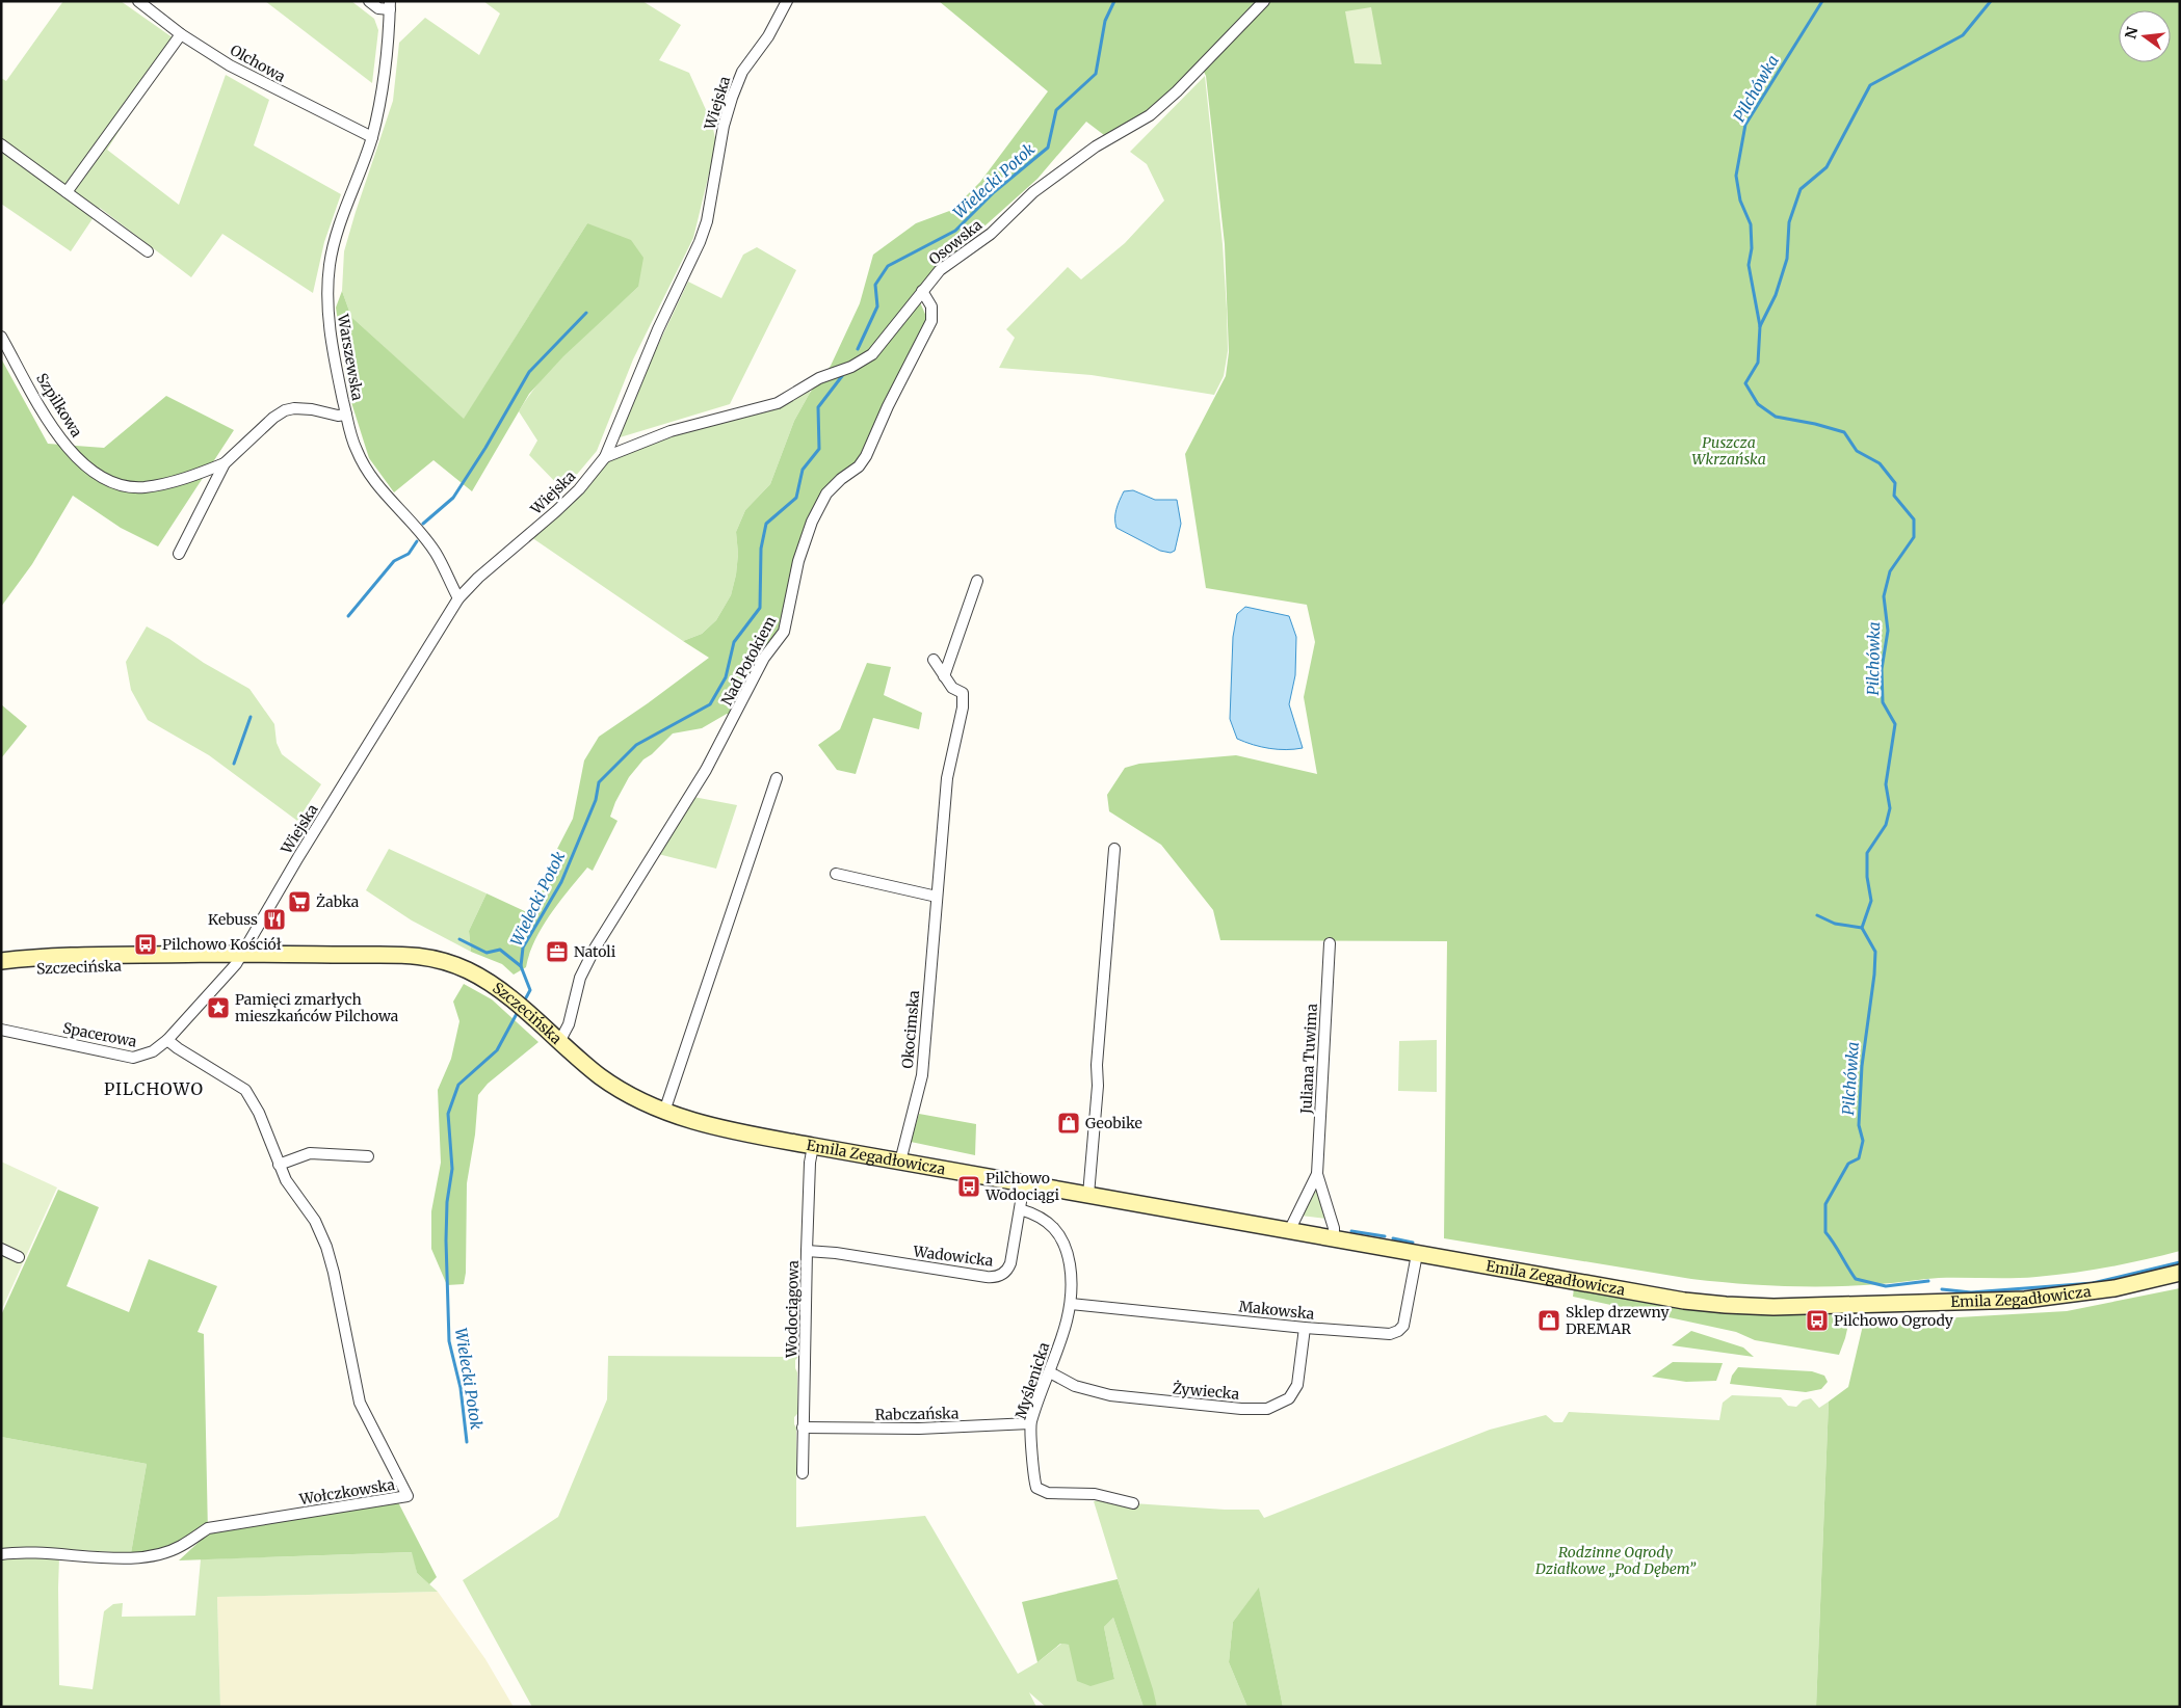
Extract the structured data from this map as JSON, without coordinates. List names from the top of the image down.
{
  "streets": {
    "main road": ["Szczecińska", "Emila Zegadłowicza"],
    "street": [
      "Olchowa",
      "Wiejska",
      "Osowska",
      "Warszewska",
      "Szpilkowa",
      "Nad Potokiem",
      "Okocimska",
      "Spacerowa",
      "Juliana Tuwima",
      "Wadowicka",
      "Wodociągowa",
      "Makowska",
      "Myślenicka",
      "Żywiecka",
      "Rabczańska",
      "Wołczkowska"
    ]
  },
  "crossings": [
    ["Olchowa", "Warszewska"],
    ["Wiejska", "Osowska"],
    ["Wiejska", "Warszewska"],
    ["Wiejska", "Szczecińska"],
    ["Wiejska", "Spacerowa"],
    ["Osowska", "Nad Potokiem"],
    ["Warszewska", "Szpilkowa"],
    ["Nad Potokiem", "Szczecińska"],
    ["Szczecińska", "Spacerowa"],
    ["Szczecińska", "Emila Zegadłowicza"],
    ["Okocimska", "Emila Zegadłowicza"],
    ["Spacerowa", "Wołczkowska"],
    ["Juliana Tuwima", "Emila Zegadłowicza"],
    ["Emila Zegadłowicza", "Wadowicka"],
    ["Emila Zegadłowicza", "Wodociągowa"],
    ["Emila Zegadłowicza", "Makowska"],
    ["Wadowicka", "Wodociągowa"],
    ["Wadowicka", "Myślenicka"],
    ["Wodociągowa", "Rabczańska"],
    ["Makowska", "Myślenicka"],
    ["Makowska", "Żywiecka"],
    ["Myślenicka", "Żywiecka"],
    ["Myślenicka", "Rabczańska"]
  ],
  "districts": ["PILCHOWO"],
  "water": ["Pilchówka", "Wielecki Potok"],
  "parks": ["Puszcza Wkrzańska", "Rodzinne Ogrody Działkowe „Pod Dębem”"],
  "places": {
    "supermarket": ["Żabka"],
    "restaurant": ["Kebuss"],
    "bus stop": ["Pilchowo Kościół", "Pilchowo Wodociągi", "Pilchowo Ogrody"],
    "office": ["Natoli"],
    "place": ["Pamięci zmarłych mieszkańców Pilchowa"],
    "shop": ["Geobike", "Sklep drzewny DREMAR"]
  },
  "north": "left"
}
